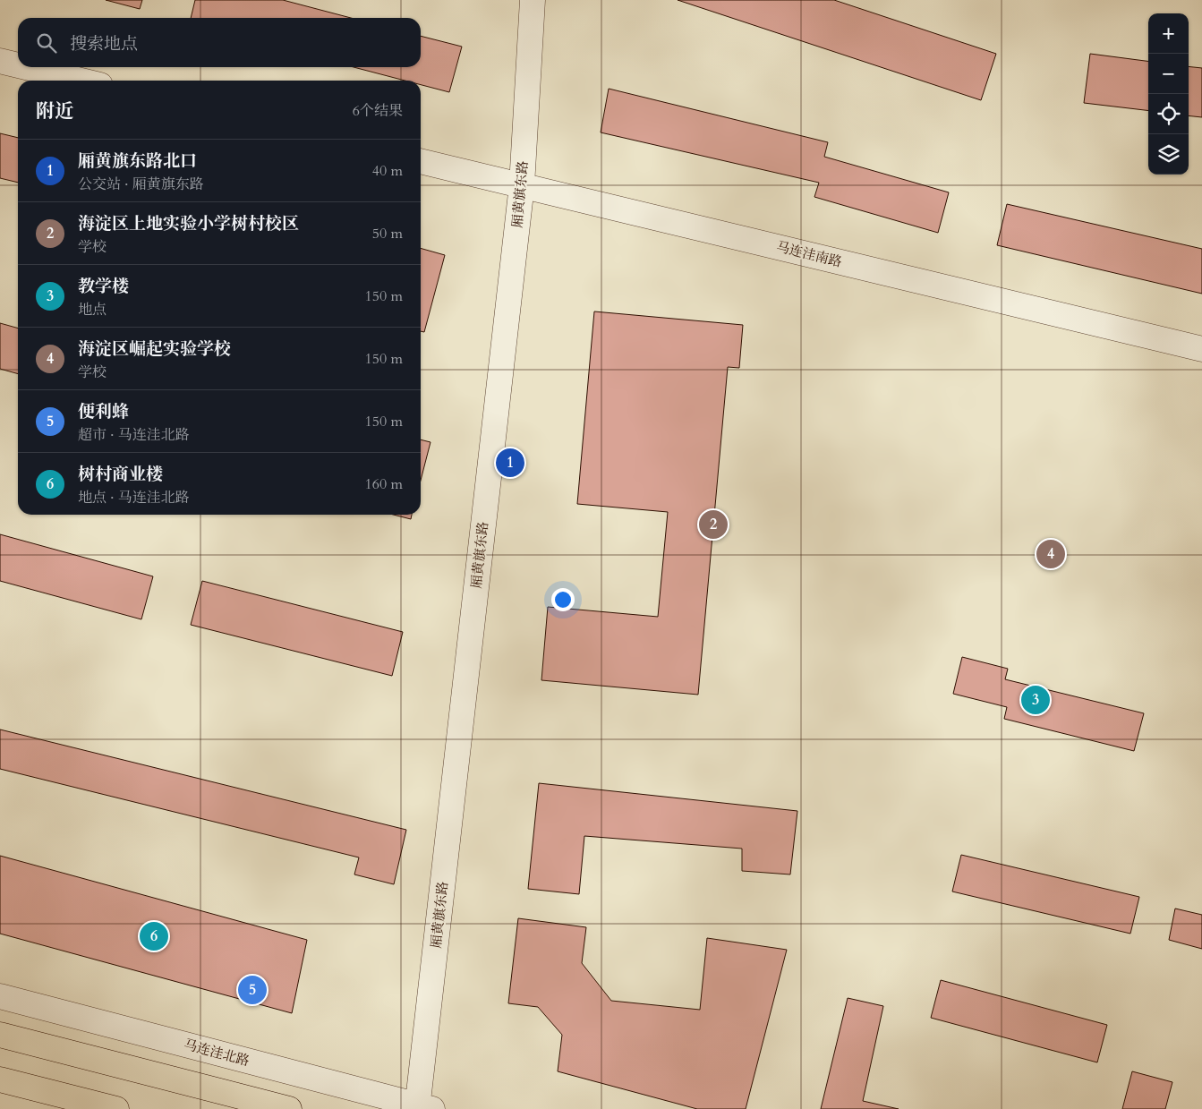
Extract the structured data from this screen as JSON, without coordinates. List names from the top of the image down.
{
  "streets": {
    "street": ["厢黄旗东路", "马连洼南路", "马连洼北路"]
  },
  "crossings": [
    ["厢黄旗东路", "马连洼南路"],
    ["厢黄旗东路", "马连洼北路"]
  ],
  "page": {
    "map_buttons": ["+", "−"],
    "search": "搜索地点",
    "heading": ["附近", "6个结果"],
    "list": [
      {
        "mark": "1",
        "name": "厢黄旗东路北口",
        "note": "公交站 · 厢黄旗东路",
        "value": "40 m"
      },
      {
        "mark": "2",
        "name": "海淀区上地实验小学树村校区",
        "note": "学校",
        "value": "50 m"
      },
      {
        "mark": "3",
        "name": "教学楼",
        "note": "地点",
        "value": "150 m"
      },
      {
        "mark": "4",
        "name": "海淀区崛起实验学校",
        "note": "学校",
        "value": "150 m"
      },
      {
        "mark": "5",
        "name": "便利蜂",
        "note": "超市 · 马连洼北路",
        "value": "150 m"
      },
      {
        "mark": "6",
        "name": "树村商业楼",
        "note": "地点 · 马连洼北路",
        "value": "160 m"
      }
    ],
    "pins": [
      "1",
      "2",
      "4",
      "3",
      "6",
      "5"
    ]
  }
}
